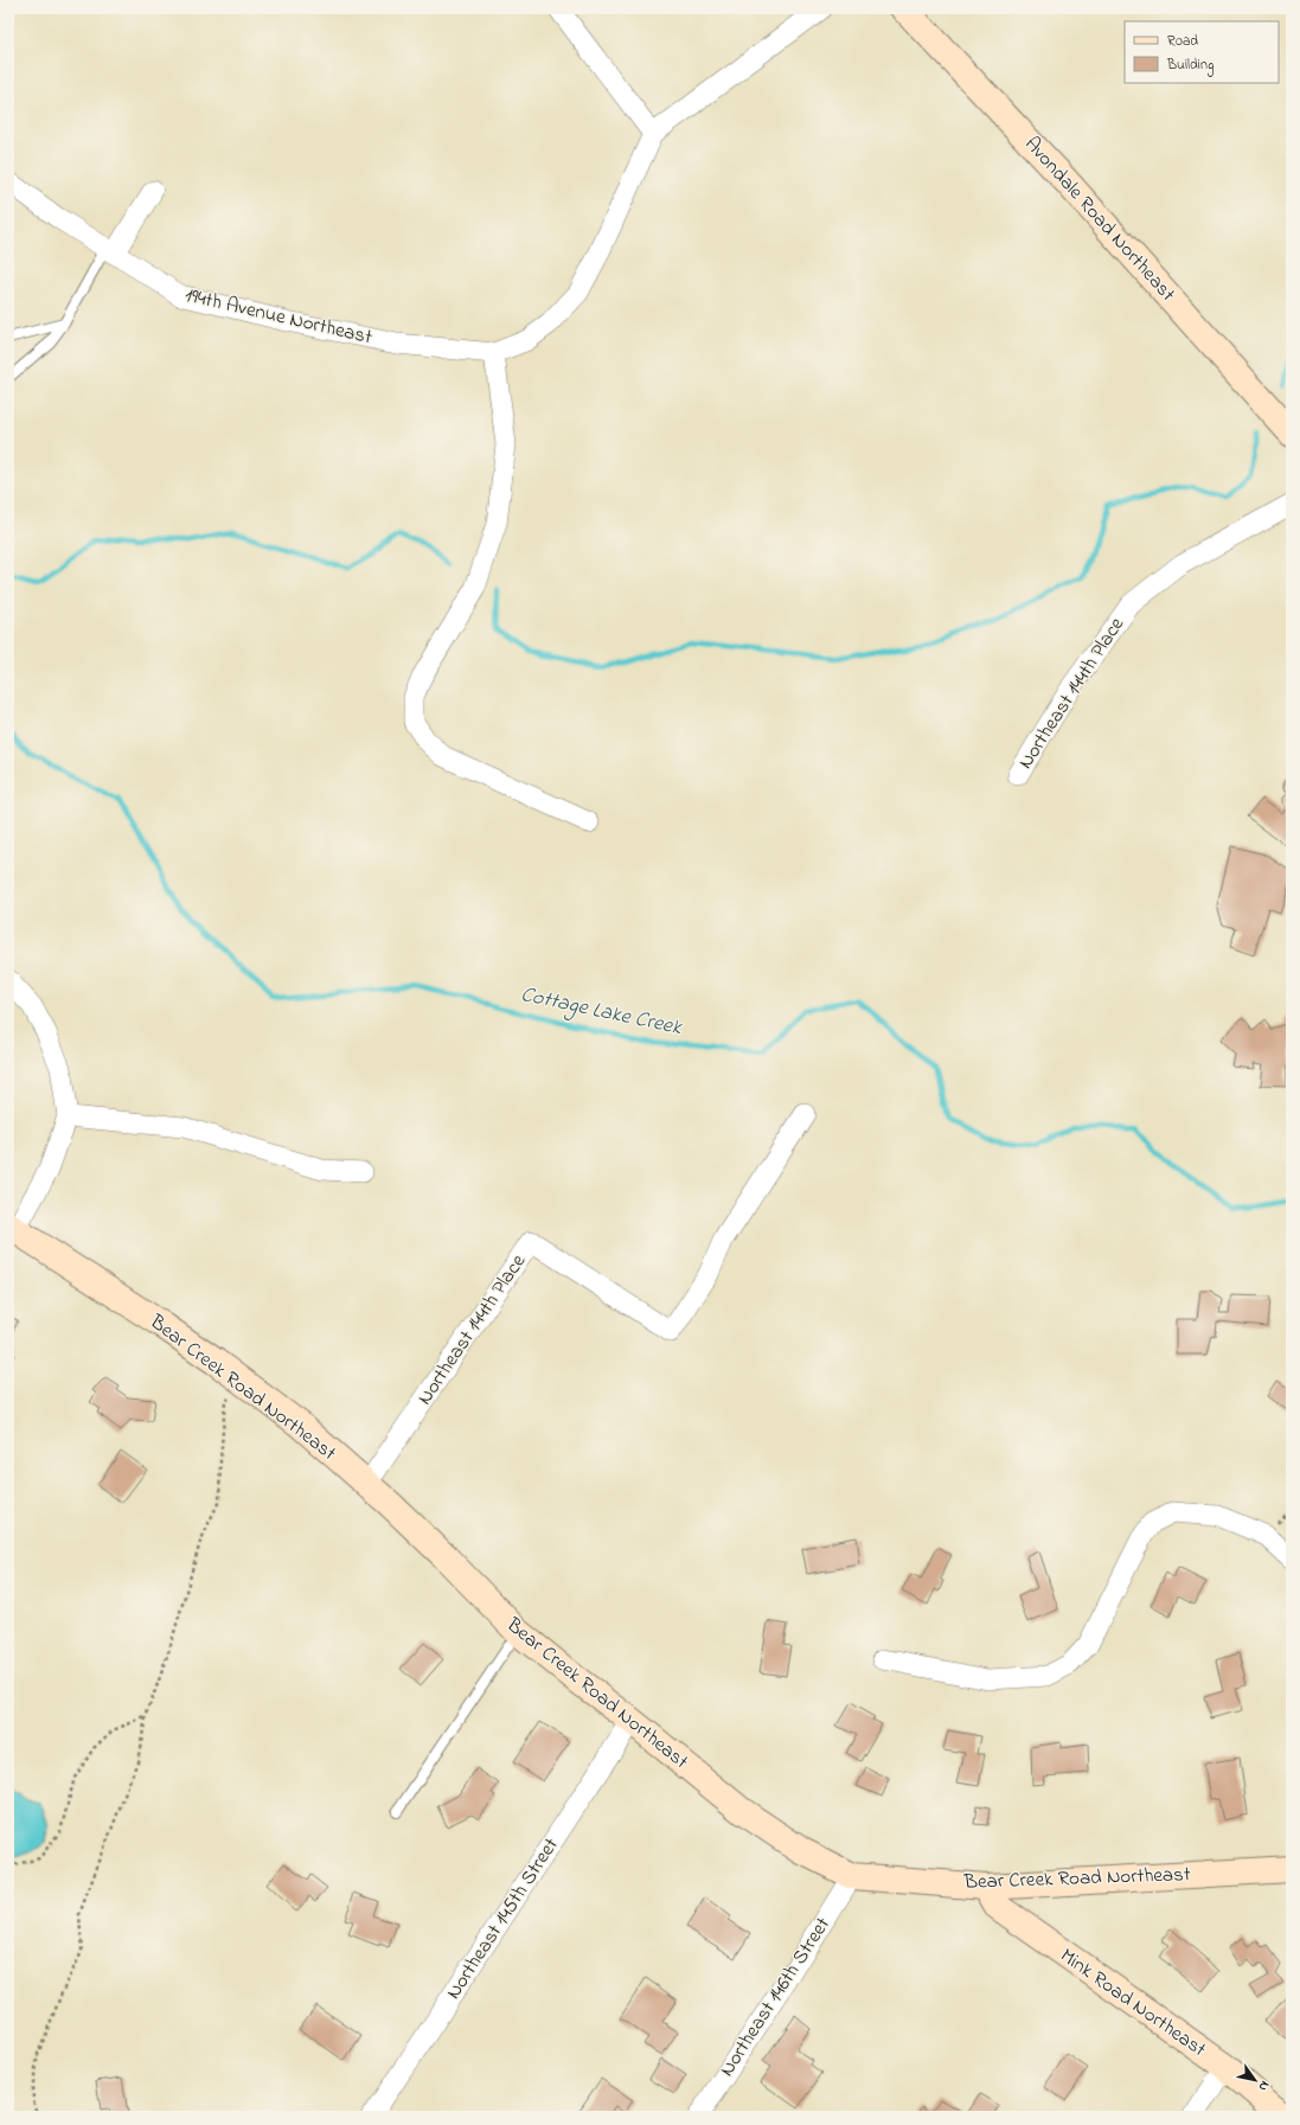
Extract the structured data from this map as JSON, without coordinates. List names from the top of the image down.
{
  "streets": {
    "street": [
      "Avondale Road Northeast",
      "194th Avenue Northeast",
      "Northeast 144th Place",
      "Bear Creek Road Northeast",
      "Northeast 145th Street",
      "Northeast 146th Street",
      "Mink Road Northeast"
    ]
  },
  "crossings": [
    ["Northeast 144th Place", "Bear Creek Road Northeast"],
    ["Bear Creek Road Northeast", "Northeast 145th Street"],
    ["Bear Creek Road Northeast", "Northeast 146th Street"],
    ["Bear Creek Road Northeast", "Mink Road Northeast"]
  ],
  "water": ["Cottage Lake Creek"],
  "legend": ["Road", "Building"],
  "north": "bottom right"
}
